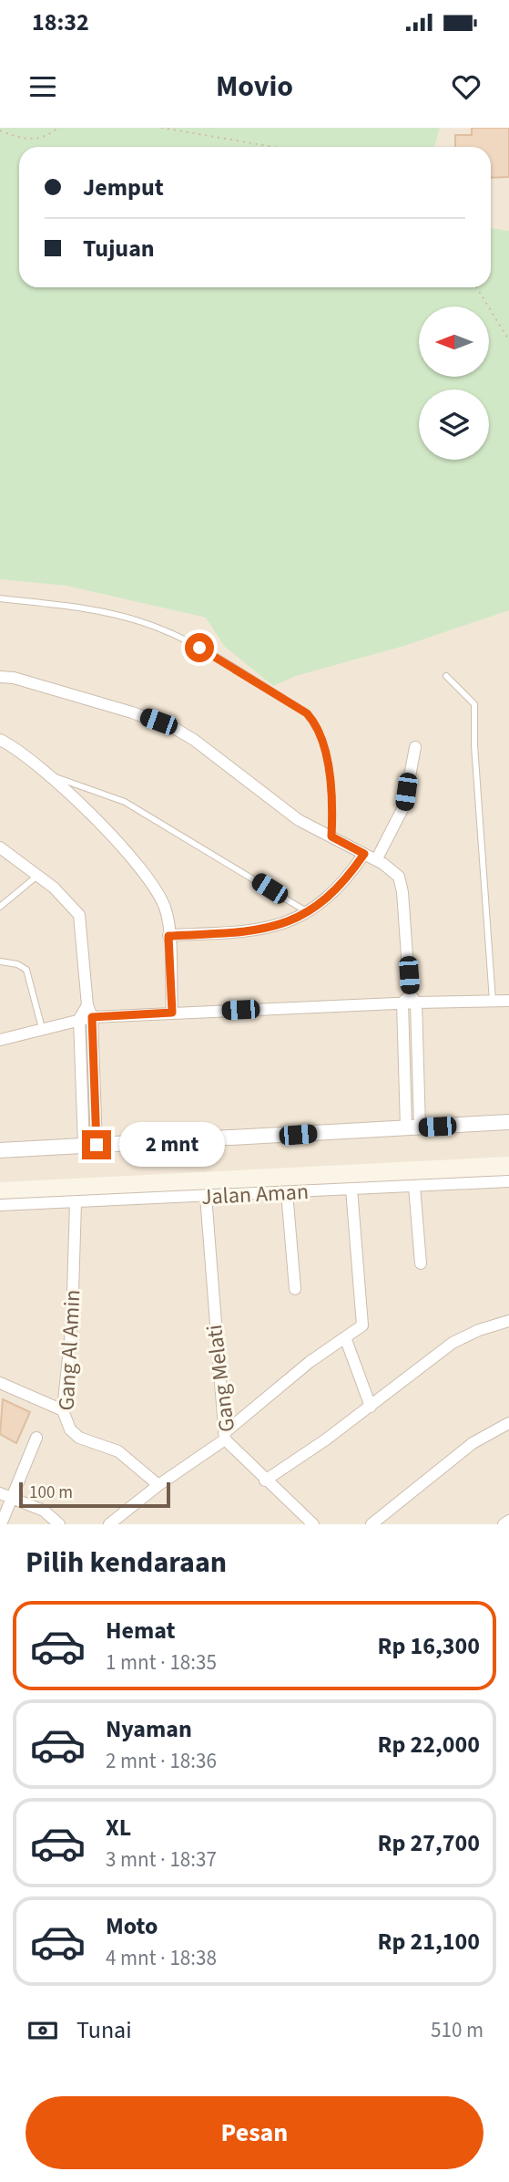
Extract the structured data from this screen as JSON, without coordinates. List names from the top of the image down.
{
  "streets": {
    "street": ["Jalan Aman", "Gang Al Amin", "Gang Melati"]
  },
  "crossings": [
    ["Jalan Aman", "Gang Al Amin"],
    ["Jalan Aman", "Gang Melati"]
  ],
  "scale_bar": "100 m",
  "north": "left",
  "page": {
    "status": "18:32",
    "header": "Movio",
    "banner": ["Jemput", "Tujuan"],
    "bubble": "2 mnt",
    "scale": "100 m",
    "heading": "Pilih kendaraan",
    "list": [
      {
        "name": "Hemat",
        "note": "1 mnt · 18:35",
        "value": "Rp 16,300"
      },
      {
        "name": "Nyaman",
        "note": "2 mnt · 18:36",
        "value": "Rp 22,000"
      },
      {
        "name": "XL",
        "note": "3 mnt · 18:37",
        "value": "Rp 27,700"
      },
      {
        "name": "Moto",
        "note": "4 mnt · 18:38",
        "value": "Rp 21,100"
      }
    ],
    "pay": ["Tunai", "510 m"],
    "buttons": "Pesan"
  }
}
